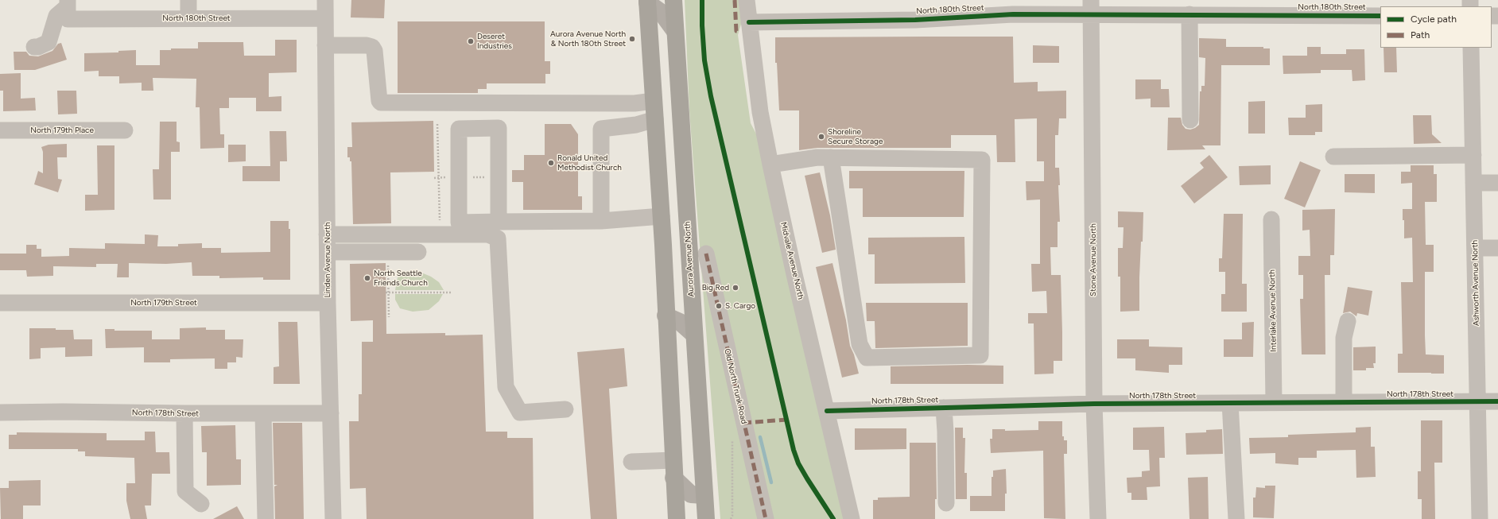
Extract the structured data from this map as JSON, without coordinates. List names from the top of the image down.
{
  "streets": {
    "highway": ["Aurora Avenue North"],
    "street": [
      "North 180th Street",
      "North 179th Place",
      "Linden Avenue North",
      "Stone Avenue North",
      "Midvale Avenue North",
      "Ashworth Avenue North",
      "North 179th Street",
      "Interlake Avenue North",
      "Old North Trunk Road",
      "North 178th Street"
    ]
  },
  "crossings": [
    ["North 180th Street", "Linden Avenue North"],
    ["North 180th Street", "Stone Avenue North"],
    ["North 180th Street", "Midvale Avenue North"],
    ["Linden Avenue North", "North 179th Street"],
    ["Linden Avenue North", "North 178th Street"],
    ["Stone Avenue North", "North 178th Street"],
    ["Midvale Avenue North", "North 178th Street"],
    ["Ashworth Avenue North", "North 178th Street"],
    ["Interlake Avenue North", "North 178th Street"]
  ],
  "places": [
    "Aurora Avenue North & North 180th Street",
    "Deseret Industries",
    "Shoreline Secure Storage",
    "Ronald United Methodist Church",
    "North Seattle Friends Church",
    "Big Red",
    "S. Cargo"
  ],
  "legend": ["Cycle path", "Path"]
}
